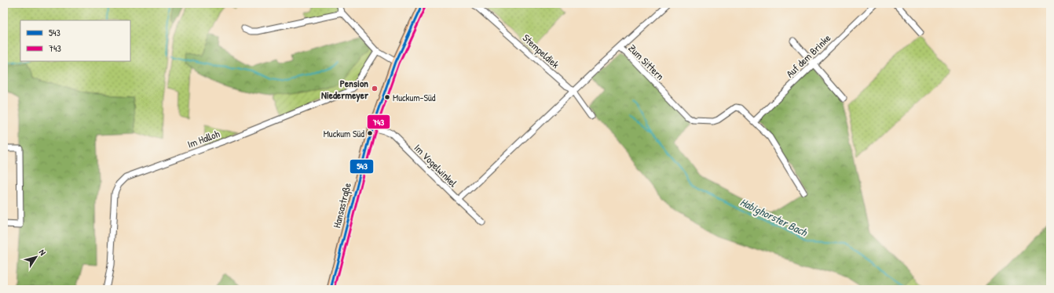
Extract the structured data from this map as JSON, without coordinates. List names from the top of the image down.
{
  "streets": {
    "main road": ["Hansastraße"],
    "street": [
      "Stempeldiek",
      "Auf dem Brinke",
      "Zum Sittern",
      "Im Halloh",
      "Im Vogelwinkel"
    ]
  },
  "crossings": [
    ["Stempeldiek", "Zum Sittern"],
    ["Auf dem Brinke", "Zum Sittern"],
    ["Zum Sittern", "Im Vogelwinkel"],
    ["Im Vogelwinkel", "Hansastraße"]
  ],
  "water": ["Habighorster Bach"],
  "places": ["Pension Niedermeyer", "Muckum-Süd", "Muckum Süd"],
  "lines": ["transit line 543", "transit line 743"],
  "legend": ["543", "743"],
  "north": "top right"
}
